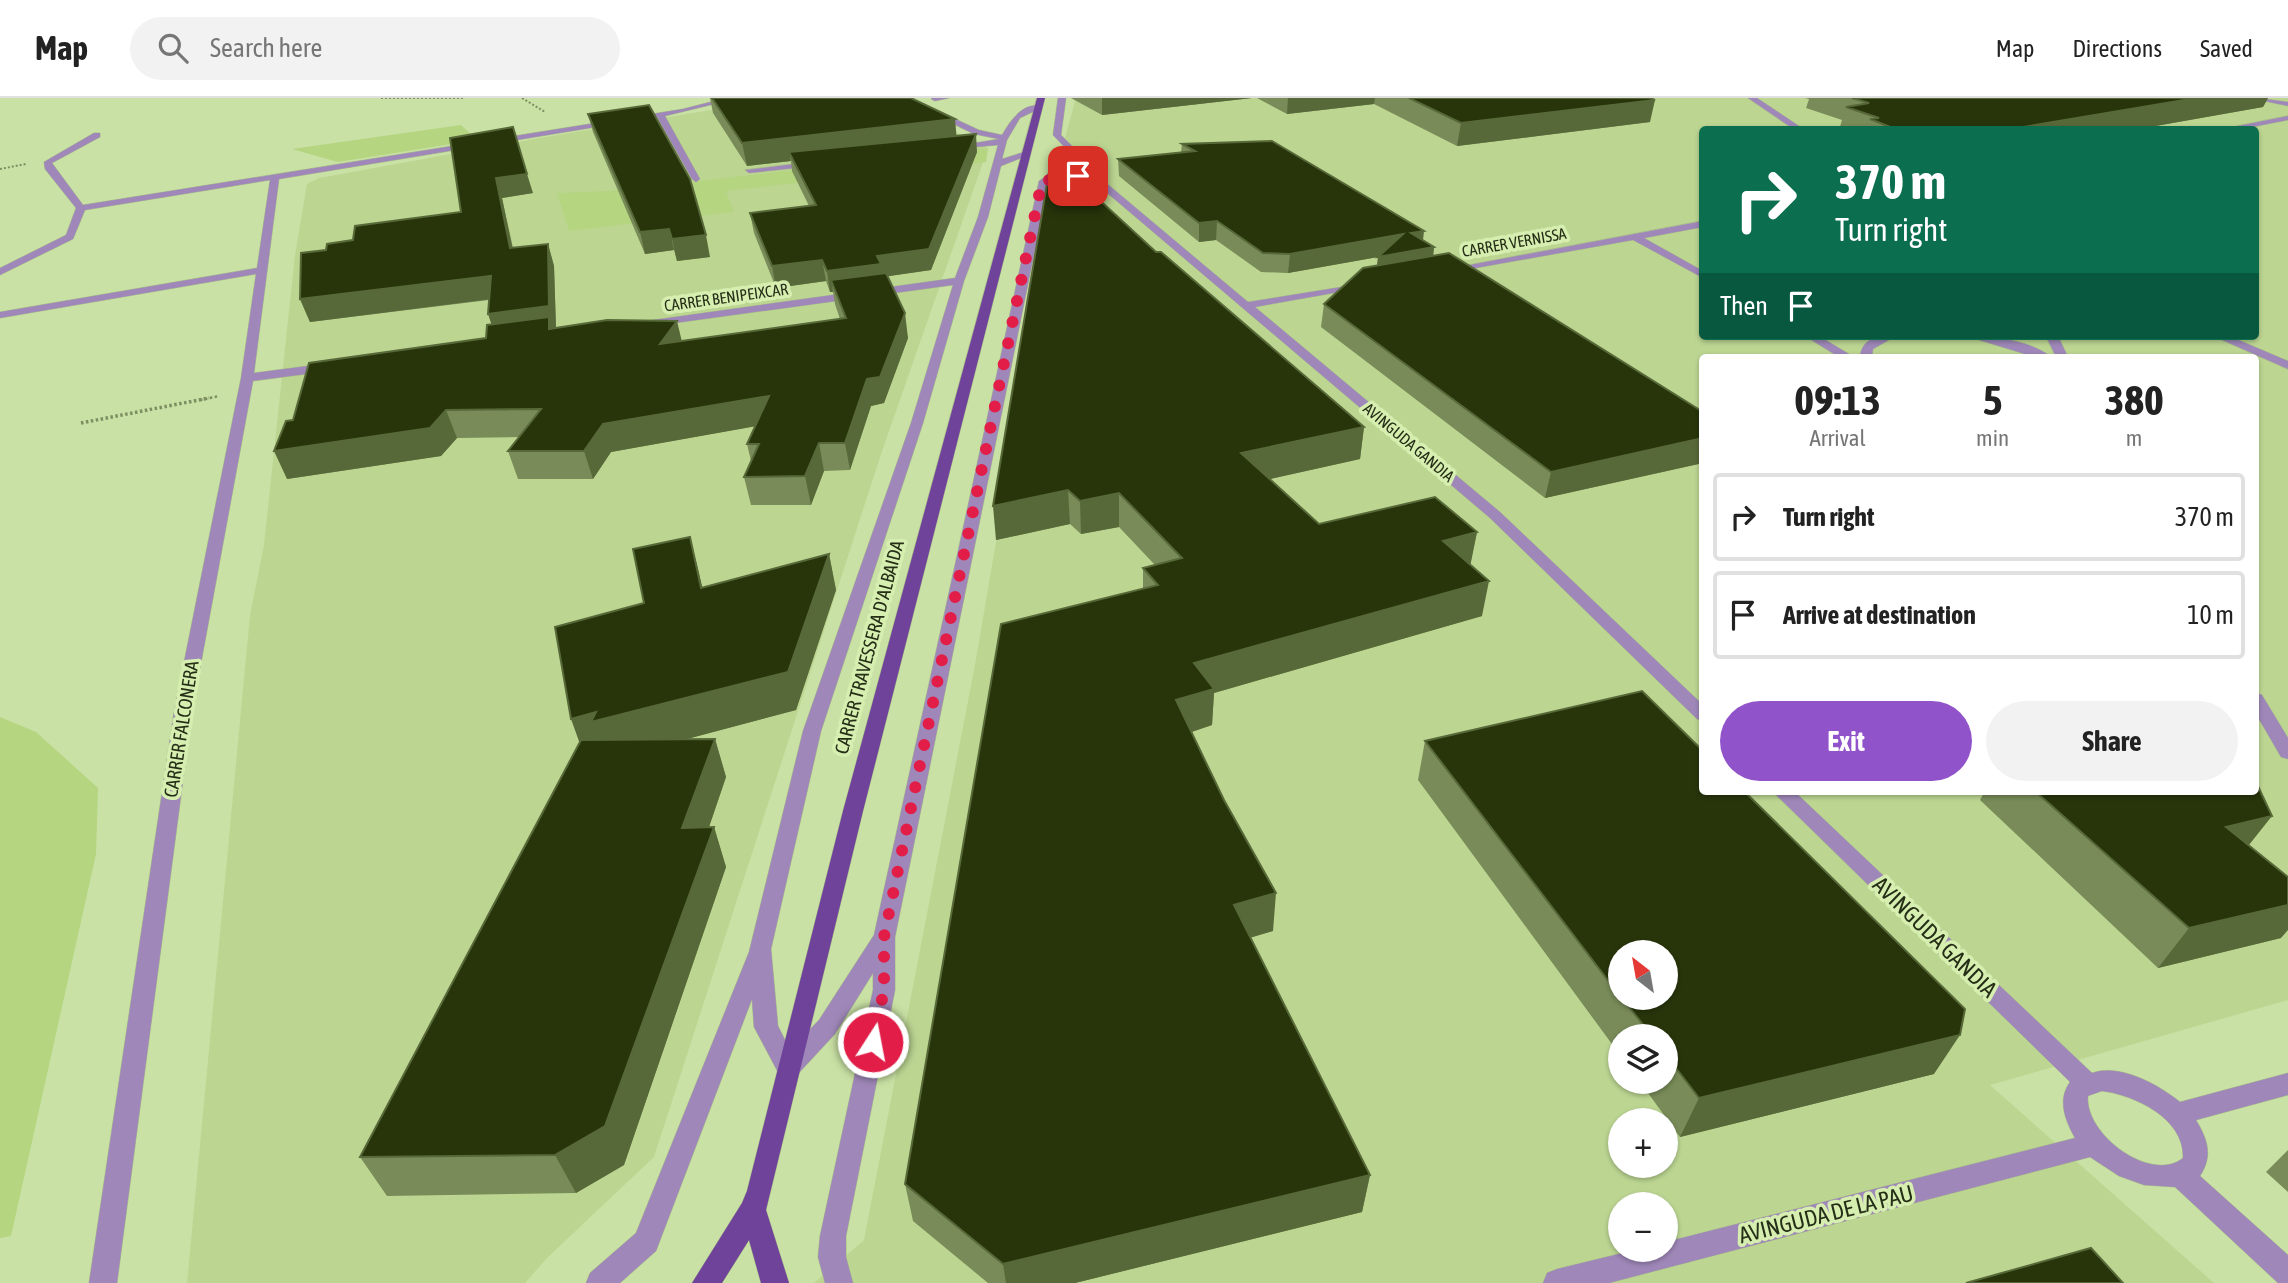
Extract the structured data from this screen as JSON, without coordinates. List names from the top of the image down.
{
  "streets": {
    "main road": ["CARRER TRAVESSERA D'ALBAIDA"],
    "street": [
      "CARRER VERNISSA",
      "CARRER BENIPEIXCAR",
      "AVINGUDA GANDIA",
      "CARRER FALCONERA",
      "AVINGUDA DE LA PAU"
    ]
  },
  "north": "top left",
  "page": {
    "header": "Map",
    "search": "Search here",
    "nav": ["Map", "Directions", "Saved"],
    "turn": ["370 m", "Turn right"],
    "then": "Then",
    "eta": [
      "09:13",
      "Arrival",
      "5",
      "min",
      "380",
      "m"
    ],
    "list": [
      {
        "name": "Turn right",
        "value": "370 m"
      },
      {
        "name": "Arrive at destination",
        "value": "10 m"
      }
    ],
    "buttons": ["Exit", "Share"],
    "map_buttons": ["+", "−"]
  }
}
